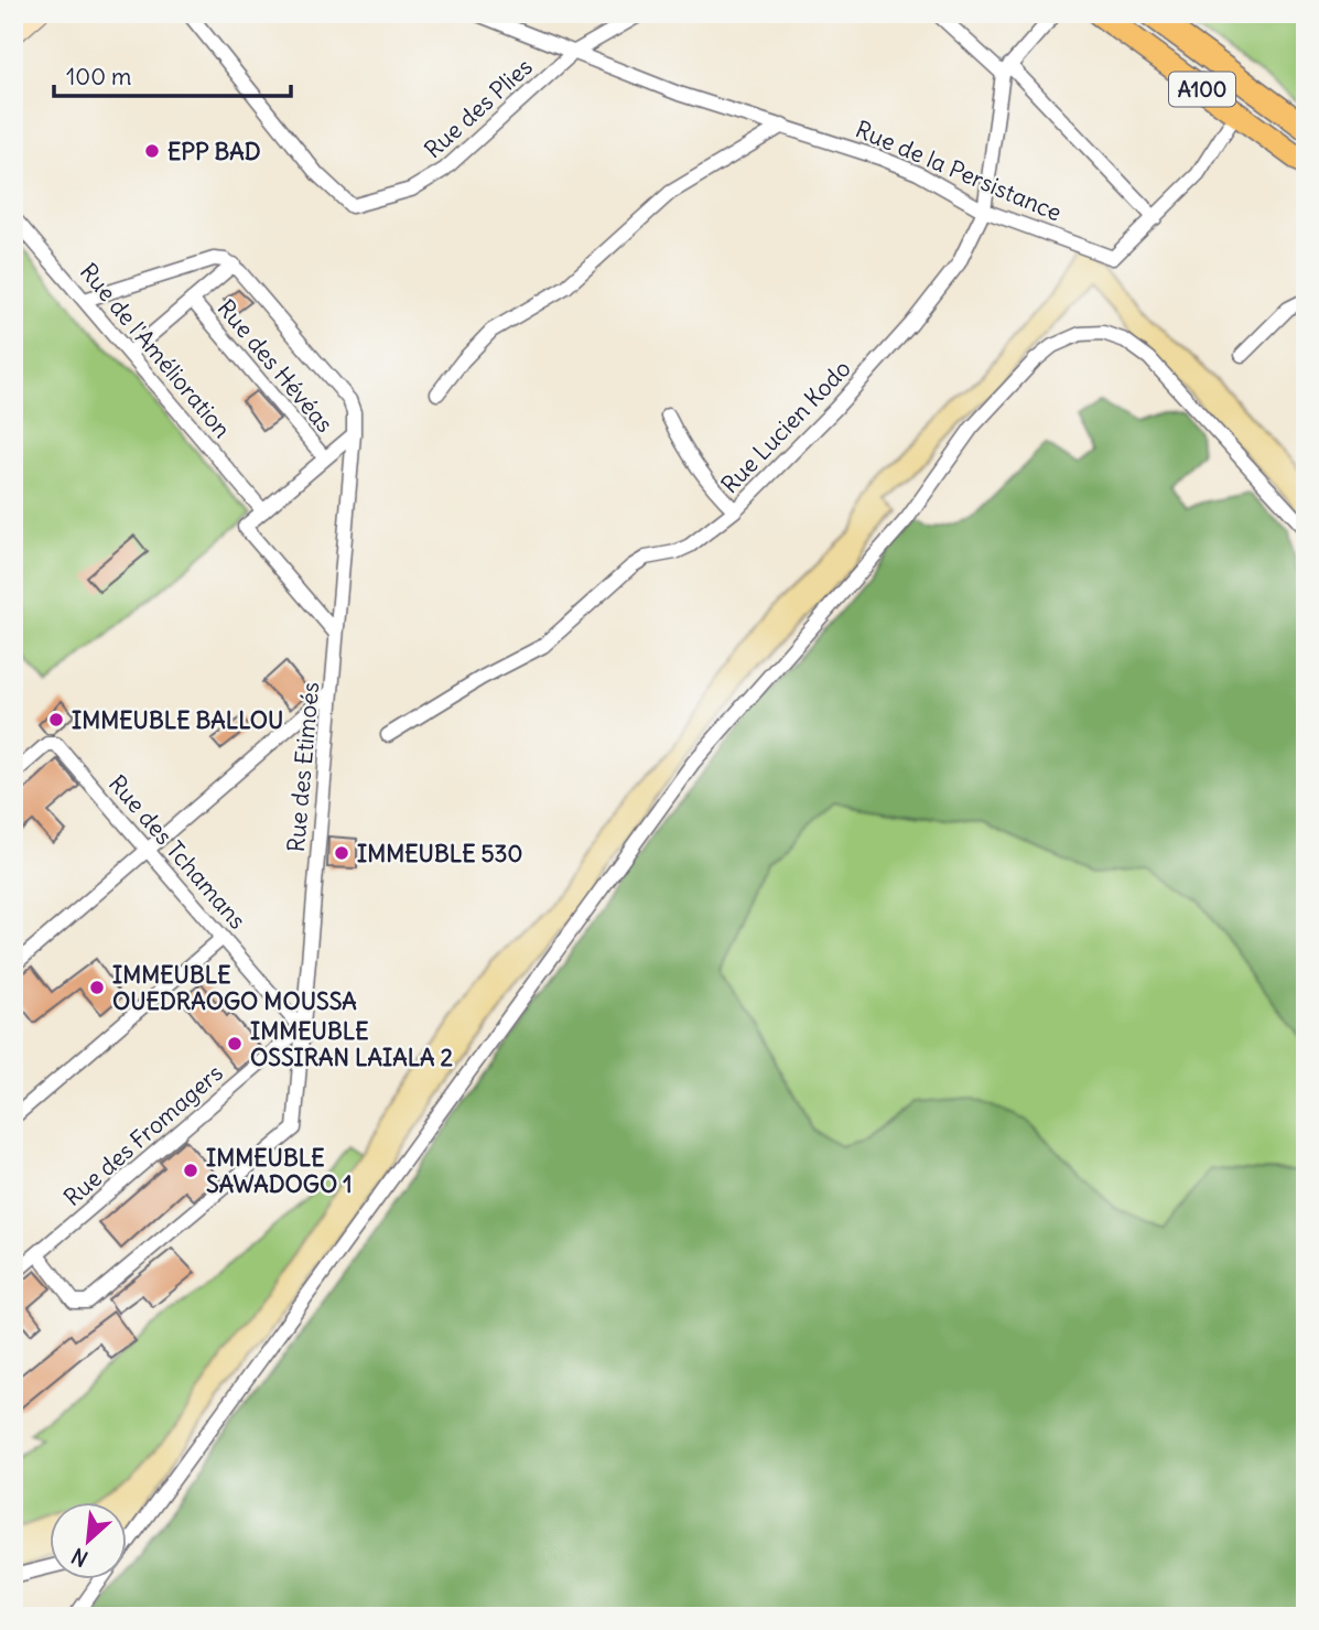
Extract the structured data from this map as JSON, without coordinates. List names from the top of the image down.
{
  "streets": {
    "highway": ["A100"],
    "street": [
      "Rue des Plies",
      "Rue de la Persistance",
      "Rue de l'Amélioration",
      "Rue des Hévéas",
      "Rue Lucien Kodo",
      "Rue des Etimoés",
      "Rue des Tchamans",
      "Rue des Fromagers"
    ]
  },
  "crossings": [
    ["A100", "Rue de la Persistance"],
    ["Rue des Plies", "Rue de la Persistance"],
    ["Rue de la Persistance", "Rue Lucien Kodo"],
    ["Rue des Etimoés", "Rue des Tchamans"],
    ["Rue des Etimoés", "Rue des Fromagers"],
    ["Rue des Tchamans", "Rue des Fromagers"]
  ],
  "places": [
    "EPP BAD",
    "IMMEUBLE BALLOU",
    "IMMEUBLE 530",
    "IMMEUBLE OUEDRAOGO MOUSSA",
    "IMMEUBLE OSSIRAN LAIALA 2",
    "IMMEUBLE SAWADOGO 1"
  ],
  "scale_bar": "100 m",
  "north": "bottom left"
}
